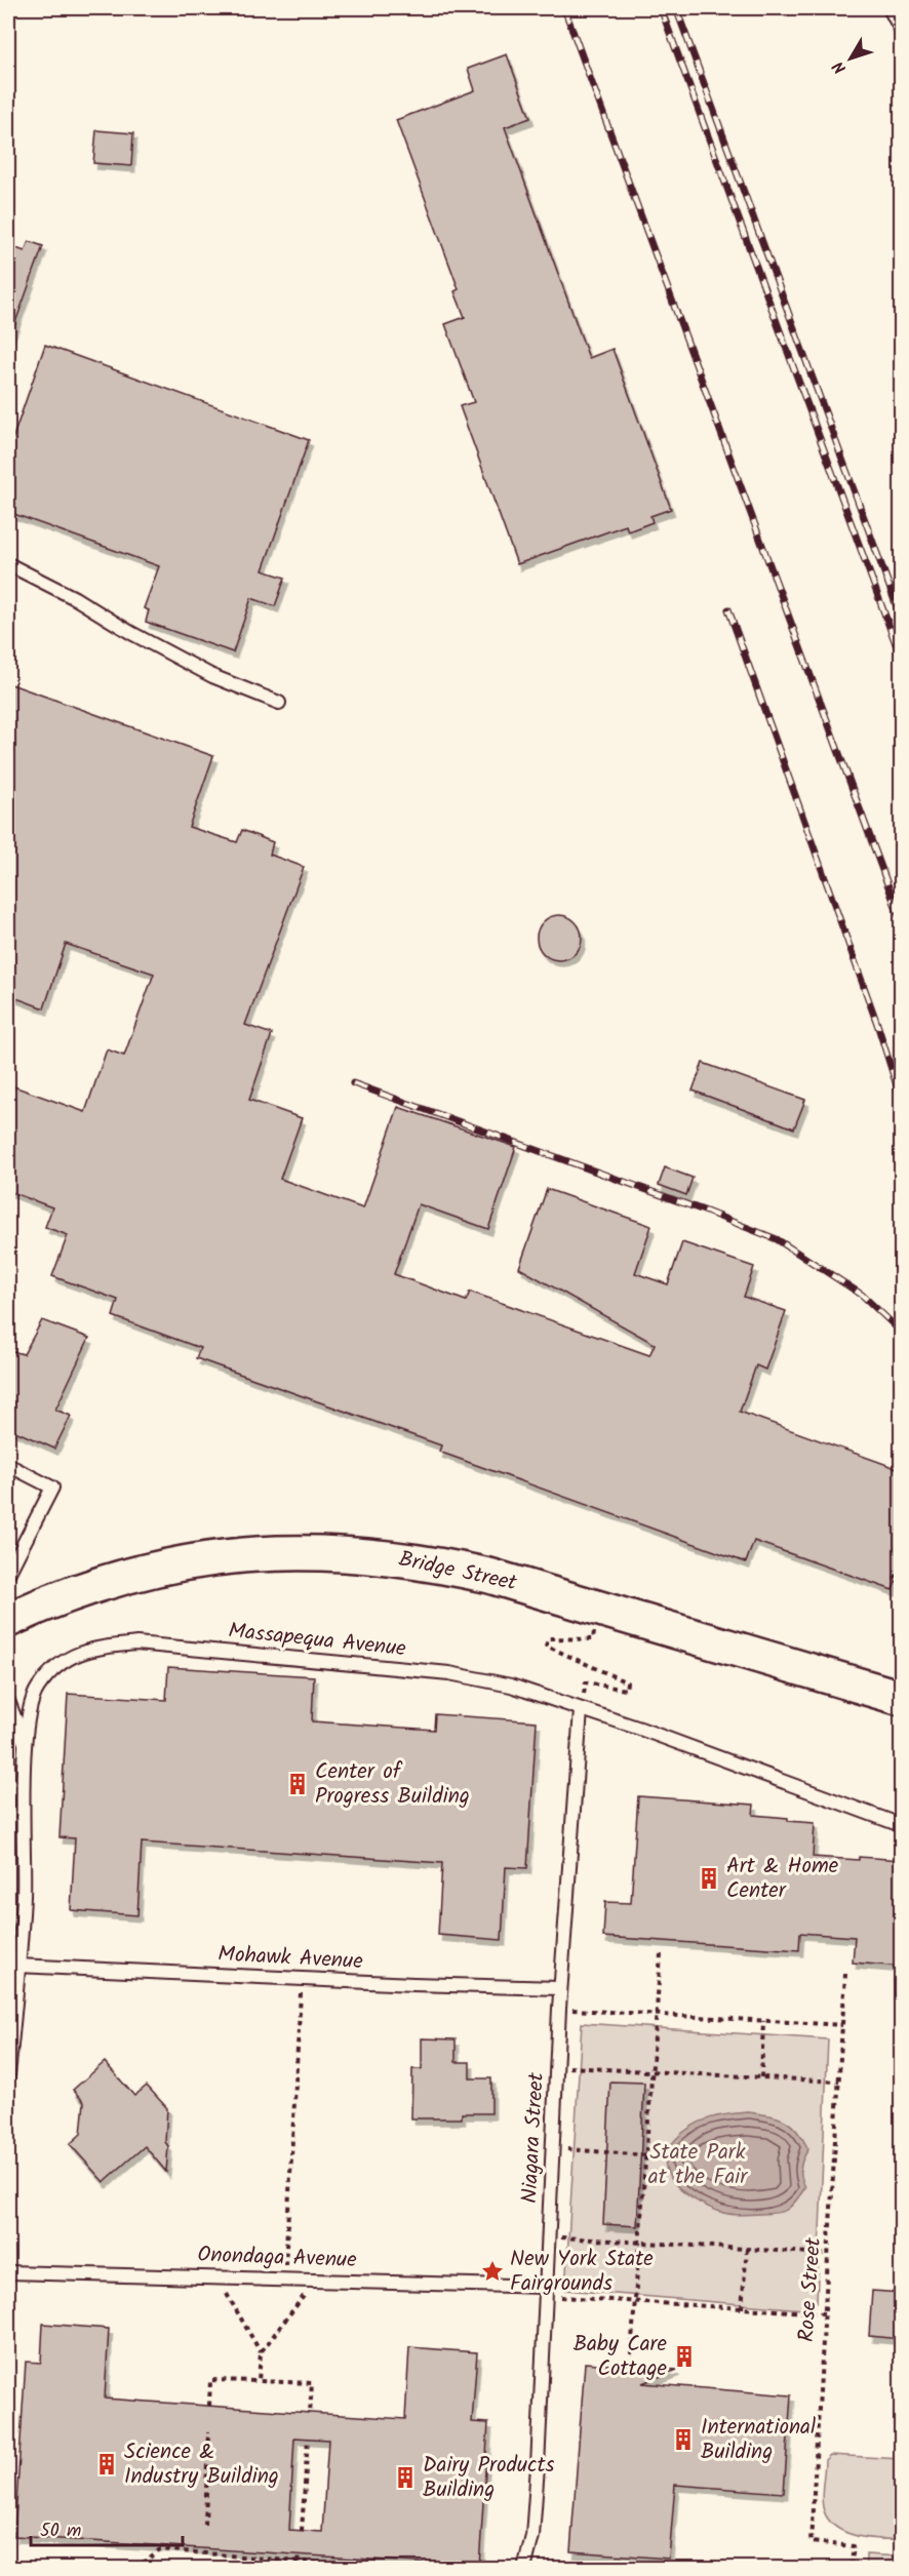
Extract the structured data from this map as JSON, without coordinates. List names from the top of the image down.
{
  "streets": {
    "main road": ["Bridge Street"],
    "lane": [
      "Massapequa Avenue",
      "Mohawk Avenue",
      "Niagara Street",
      "Onondaga Avenue"
    ],
    "path": ["Rose Street"]
  },
  "crossings": [
    ["Massapequa Avenue", "Niagara Street"],
    ["Mohawk Avenue", "Niagara Street"],
    ["Niagara Street", "Onondaga Avenue"]
  ],
  "parks": ["State Park at the Fair"],
  "places": {
    "building": [
      "Center of Progress Building",
      "Art & Home Center",
      "Baby Care Cottage",
      "International Building",
      "Science & Industry Building",
      "Dairy Products Building"
    ],
    "place": ["New York State Fairgrounds"]
  },
  "scale_bar": "50 m",
  "north": "bottom left"
}
